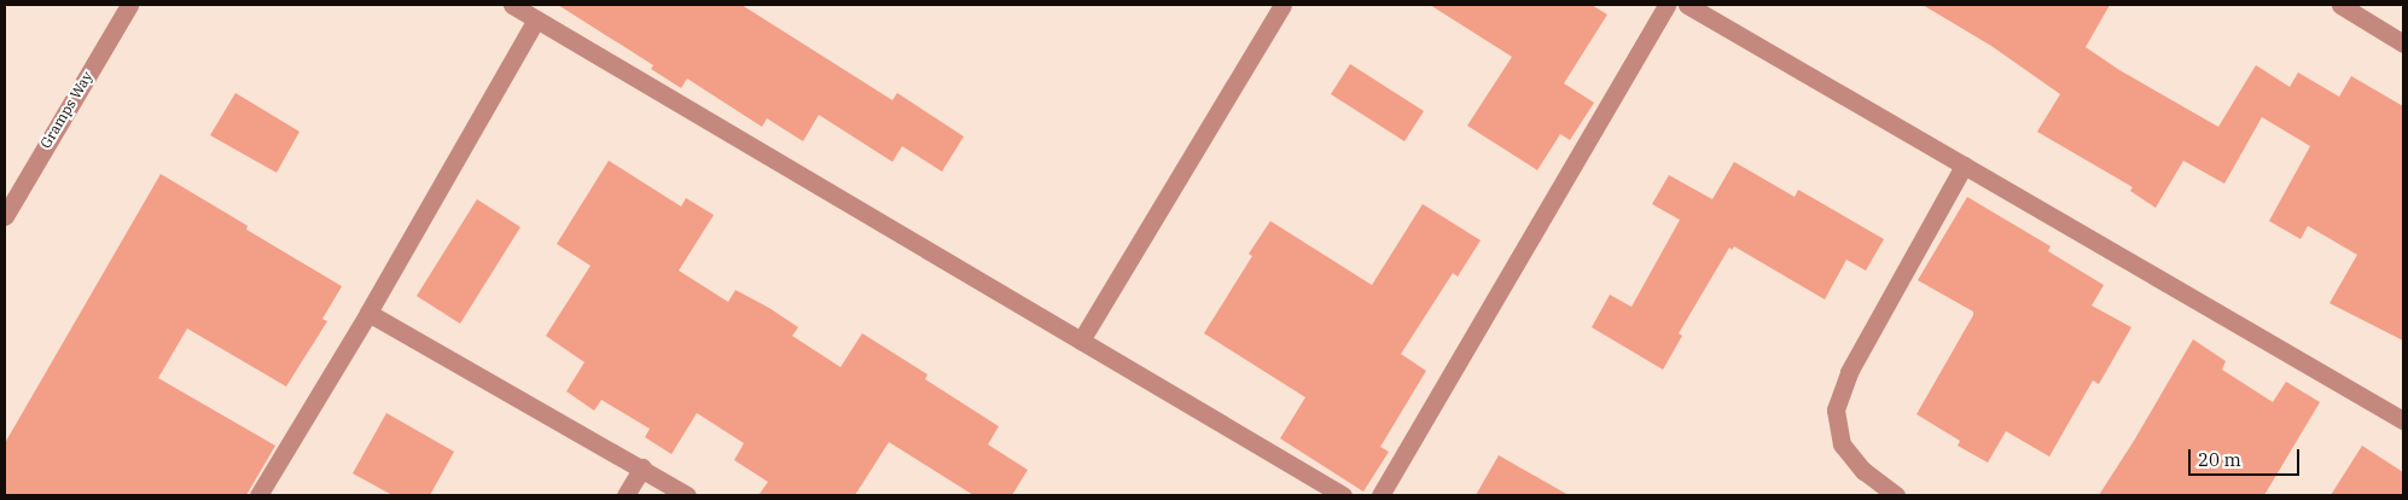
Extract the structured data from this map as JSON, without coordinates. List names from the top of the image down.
{
  "streets": {
    "street": ["Gramps Way"]
  },
  "scale_bar": "20 m"
}
